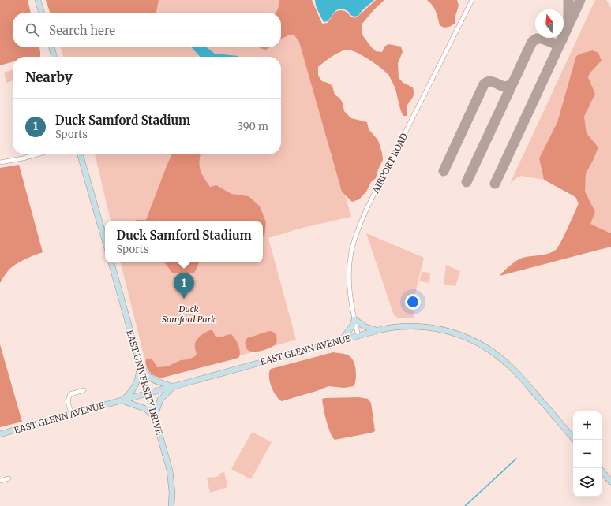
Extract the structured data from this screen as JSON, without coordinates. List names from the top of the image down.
{
  "streets": {
    "main road": ["EAST GLENN AVENUE", "EAST UNIVERSITY DRIVE"],
    "street": ["AIRPORT ROAD"]
  },
  "crossings": [
    ["AIRPORT ROAD", "EAST GLENN AVENUE"],
    ["EAST GLENN AVENUE", "EAST UNIVERSITY DRIVE"]
  ],
  "parks": ["Duck Samford Park"],
  "north": "top",
  "page": {
    "search": "Search here",
    "heading": "Nearby",
    "list": [
      {
        "mark": "1",
        "name": "Duck Samford Stadium",
        "note": "Sports",
        "value": "390 m"
      }
    ],
    "popup": ["Duck Samford Stadium", "Sports"],
    "pins": "1",
    "map_buttons": ["+", "−"]
  }
}
